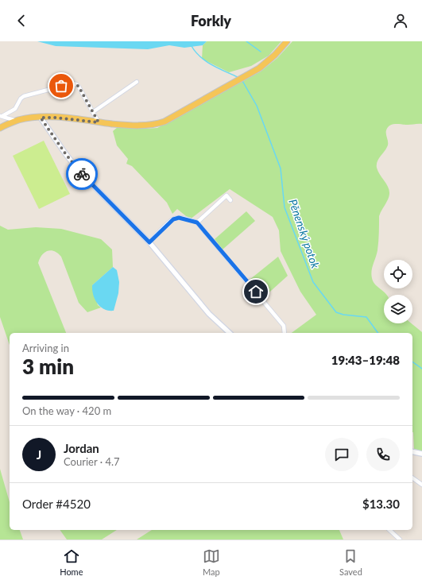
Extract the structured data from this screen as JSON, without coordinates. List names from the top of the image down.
{
  "water": ["Pěnenský potok"],
  "page": {
    "header": "Forkly",
    "heading": ["3 min", "Arriving in", "19:43–19:48"],
    "panel": [
      "Jordan",
      "Courier · 4.7",
      "Order #4520",
      "$13.30"
    ],
    "bar": "On the way · 420 m",
    "round": "J",
    "tabs": ["Home", "Map", "Saved"]
  }
}
